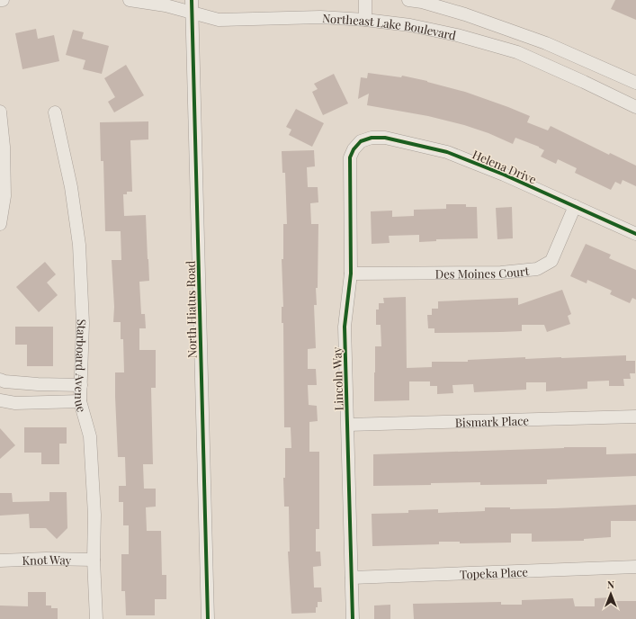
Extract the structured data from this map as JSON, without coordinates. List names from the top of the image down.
{
  "streets": {
    "street": [
      "Northeast Lake Boulevard",
      "Helena Drive",
      "Des Moines Court",
      "North Hiatus Road",
      "Starboard Avenue",
      "Lincoln Way",
      "Bismark Place",
      "Knot Way",
      "Topeka Place"
    ]
  },
  "crossings": [
    ["Northeast Lake Boulevard", "North Hiatus Road"],
    ["Helena Drive", "Des Moines Court"],
    ["Helena Drive", "Lincoln Way"],
    ["Des Moines Court", "Lincoln Way"],
    ["Starboard Avenue", "Knot Way"],
    ["Lincoln Way", "Bismark Place"],
    ["Lincoln Way", "Topeka Place"]
  ],
  "north": "top"
}
